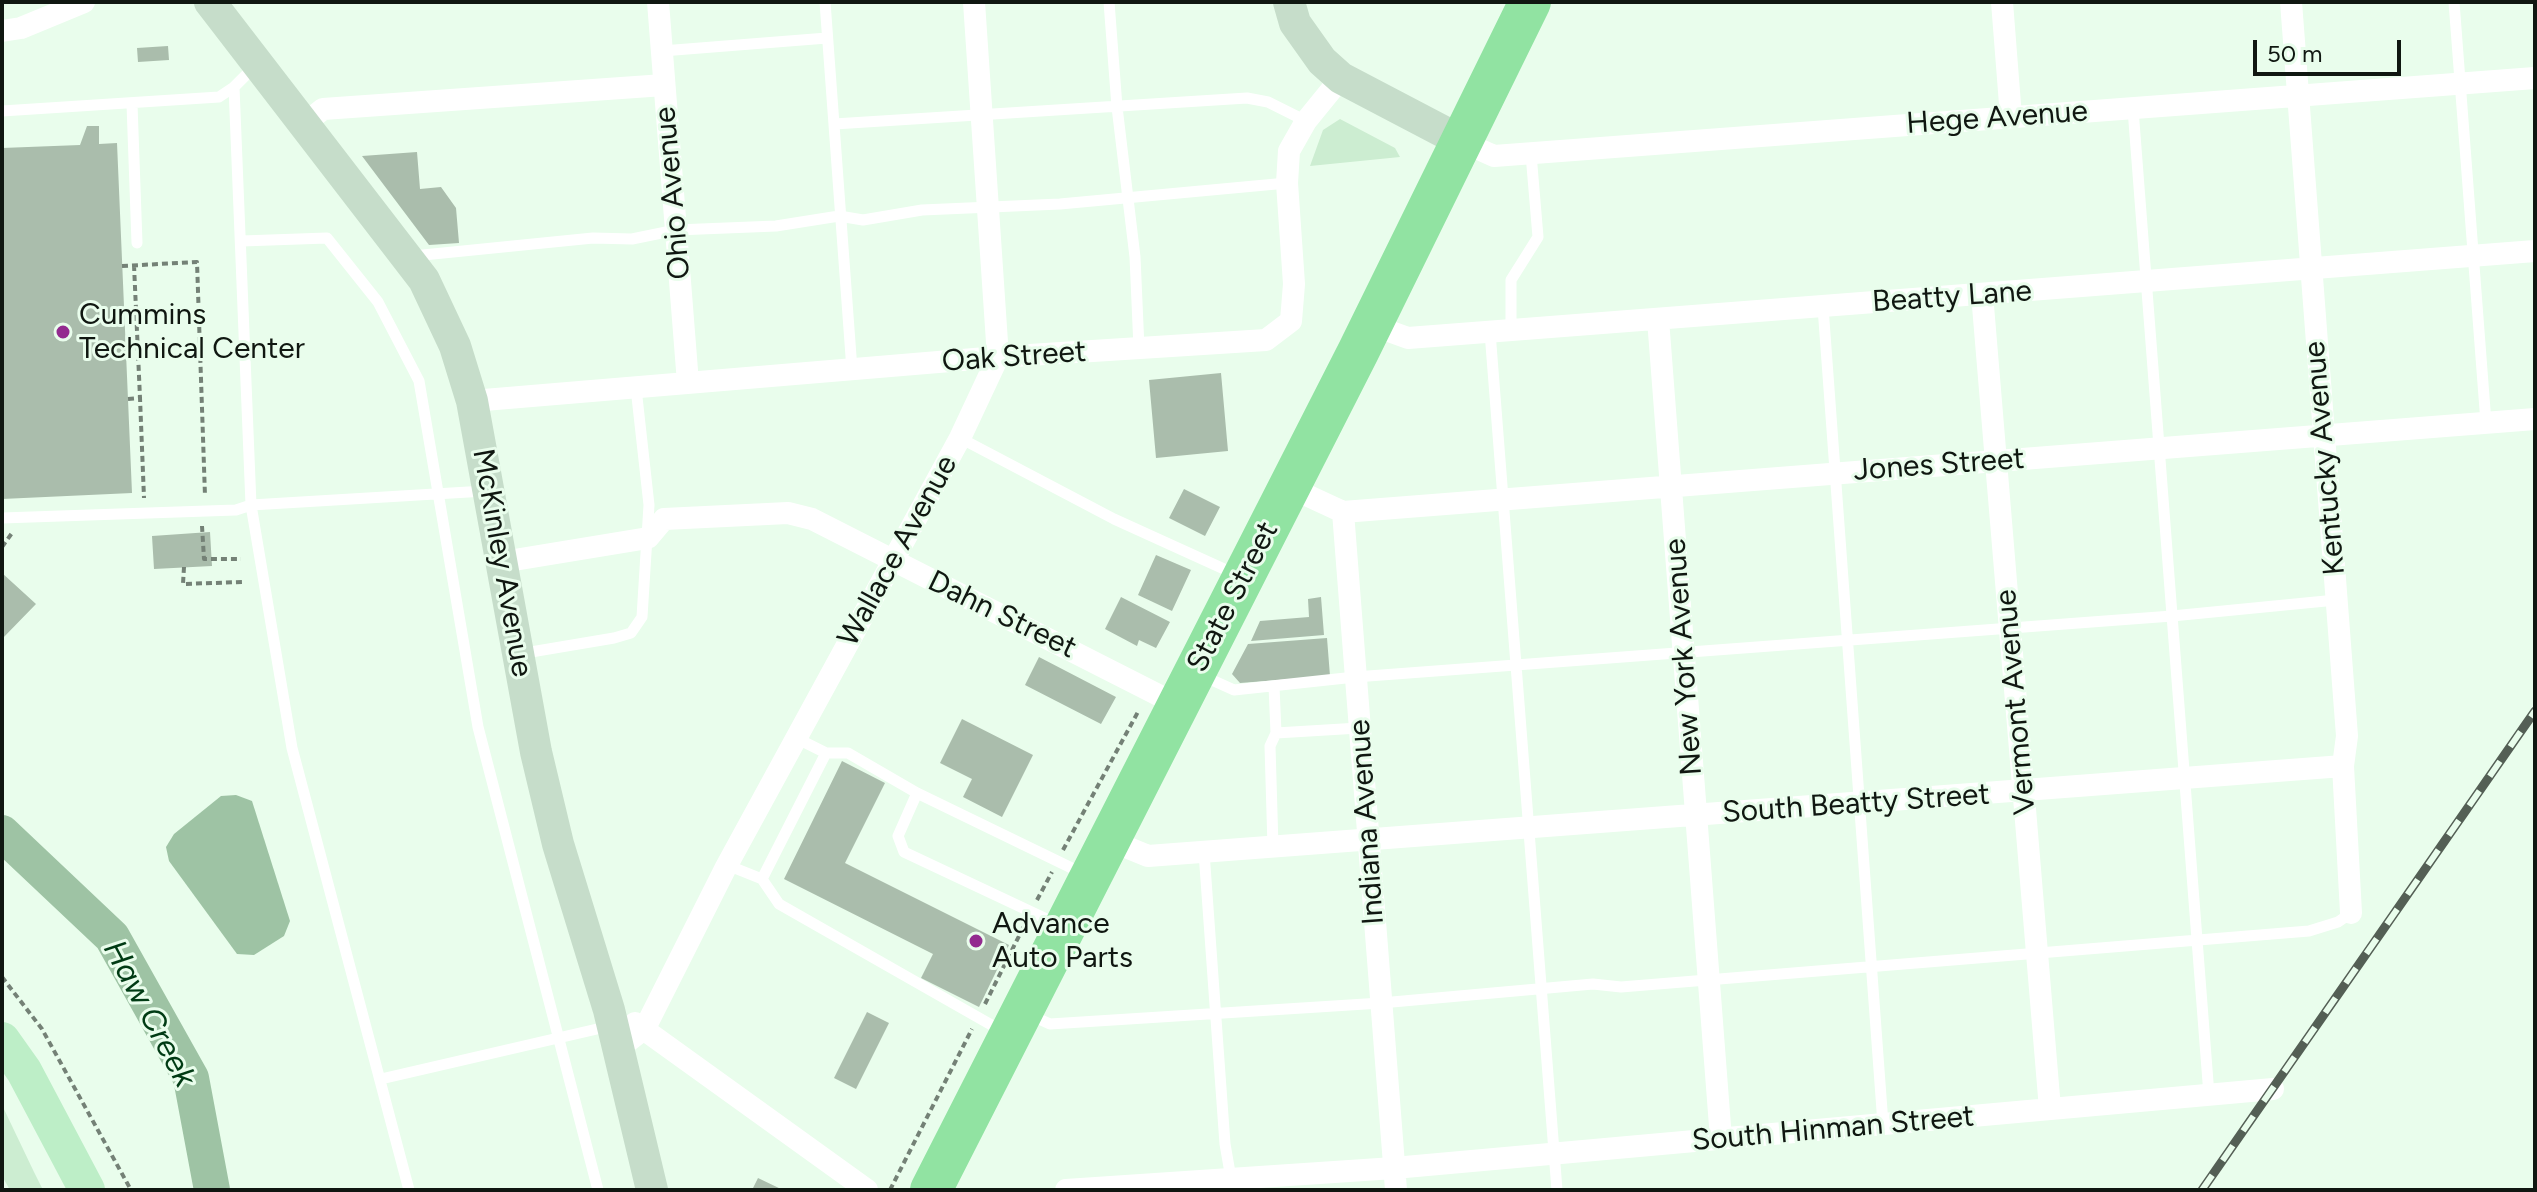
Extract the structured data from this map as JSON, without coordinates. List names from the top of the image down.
{
  "streets": {
    "highway": ["State Street"],
    "street": [
      "Hege Avenue",
      "Ohio Avenue",
      "Beatty Lane",
      "Oak Street",
      "Kentucky Avenue",
      "Jones Street",
      "Wallace Avenue",
      "McKinley Avenue",
      "Dahn Street",
      "New York Avenue",
      "Vermont Avenue",
      "South Beatty Street",
      "Indiana Avenue",
      "South Hinman Street"
    ]
  },
  "crossings": [
    ["Hege Avenue", "Kentucky Avenue"],
    ["Hege Avenue", "State Street"],
    ["Ohio Avenue", "Oak Street"],
    ["Beatty Lane", "Kentucky Avenue"],
    ["Beatty Lane", "State Street"],
    ["Beatty Lane", "New York Avenue"],
    ["Beatty Lane", "Vermont Avenue"],
    ["Oak Street", "Wallace Avenue"],
    ["Oak Street", "McKinley Avenue"],
    ["Kentucky Avenue", "Jones Street"],
    ["Kentucky Avenue", "South Beatty Street"],
    ["Jones Street", "New York Avenue"],
    ["Jones Street", "Vermont Avenue"],
    ["Jones Street", "Indiana Avenue"],
    ["Wallace Avenue", "McKinley Avenue"],
    ["Wallace Avenue", "Dahn Street"],
    ["McKinley Avenue", "Dahn Street"],
    ["State Street", "Dahn Street"],
    ["State Street", "South Beatty Street"],
    ["New York Avenue", "South Beatty Street"],
    ["New York Avenue", "South Hinman Street"],
    ["Vermont Avenue", "South Beatty Street"],
    ["Vermont Avenue", "South Hinman Street"],
    ["South Beatty Street", "Indiana Avenue"],
    ["Indiana Avenue", "South Hinman Street"]
  ],
  "water": ["Haw Creek"],
  "places": ["Cummins Technical Center", "Advance Auto Parts"],
  "scale_bar": "50 m"
}
